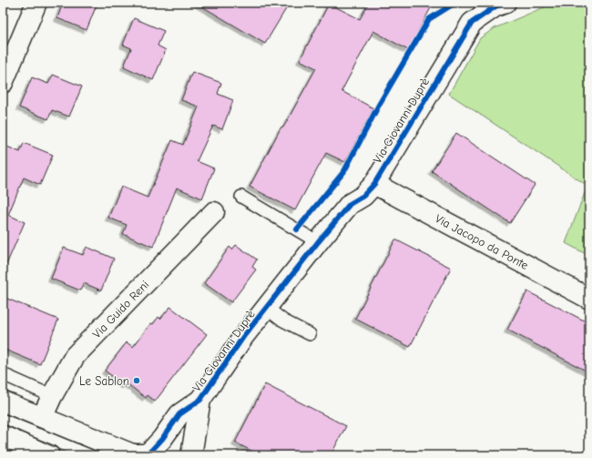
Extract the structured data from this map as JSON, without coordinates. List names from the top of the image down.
{
  "streets": {
    "street": ["Via Giovanni Duprè", "Via Jacopo da Ponte", "Via Guido Reni"]
  },
  "crossings": [
    ["Via Giovanni Duprè", "Via Jacopo da Ponte"]
  ],
  "places": ["Le Sablon"]
}
